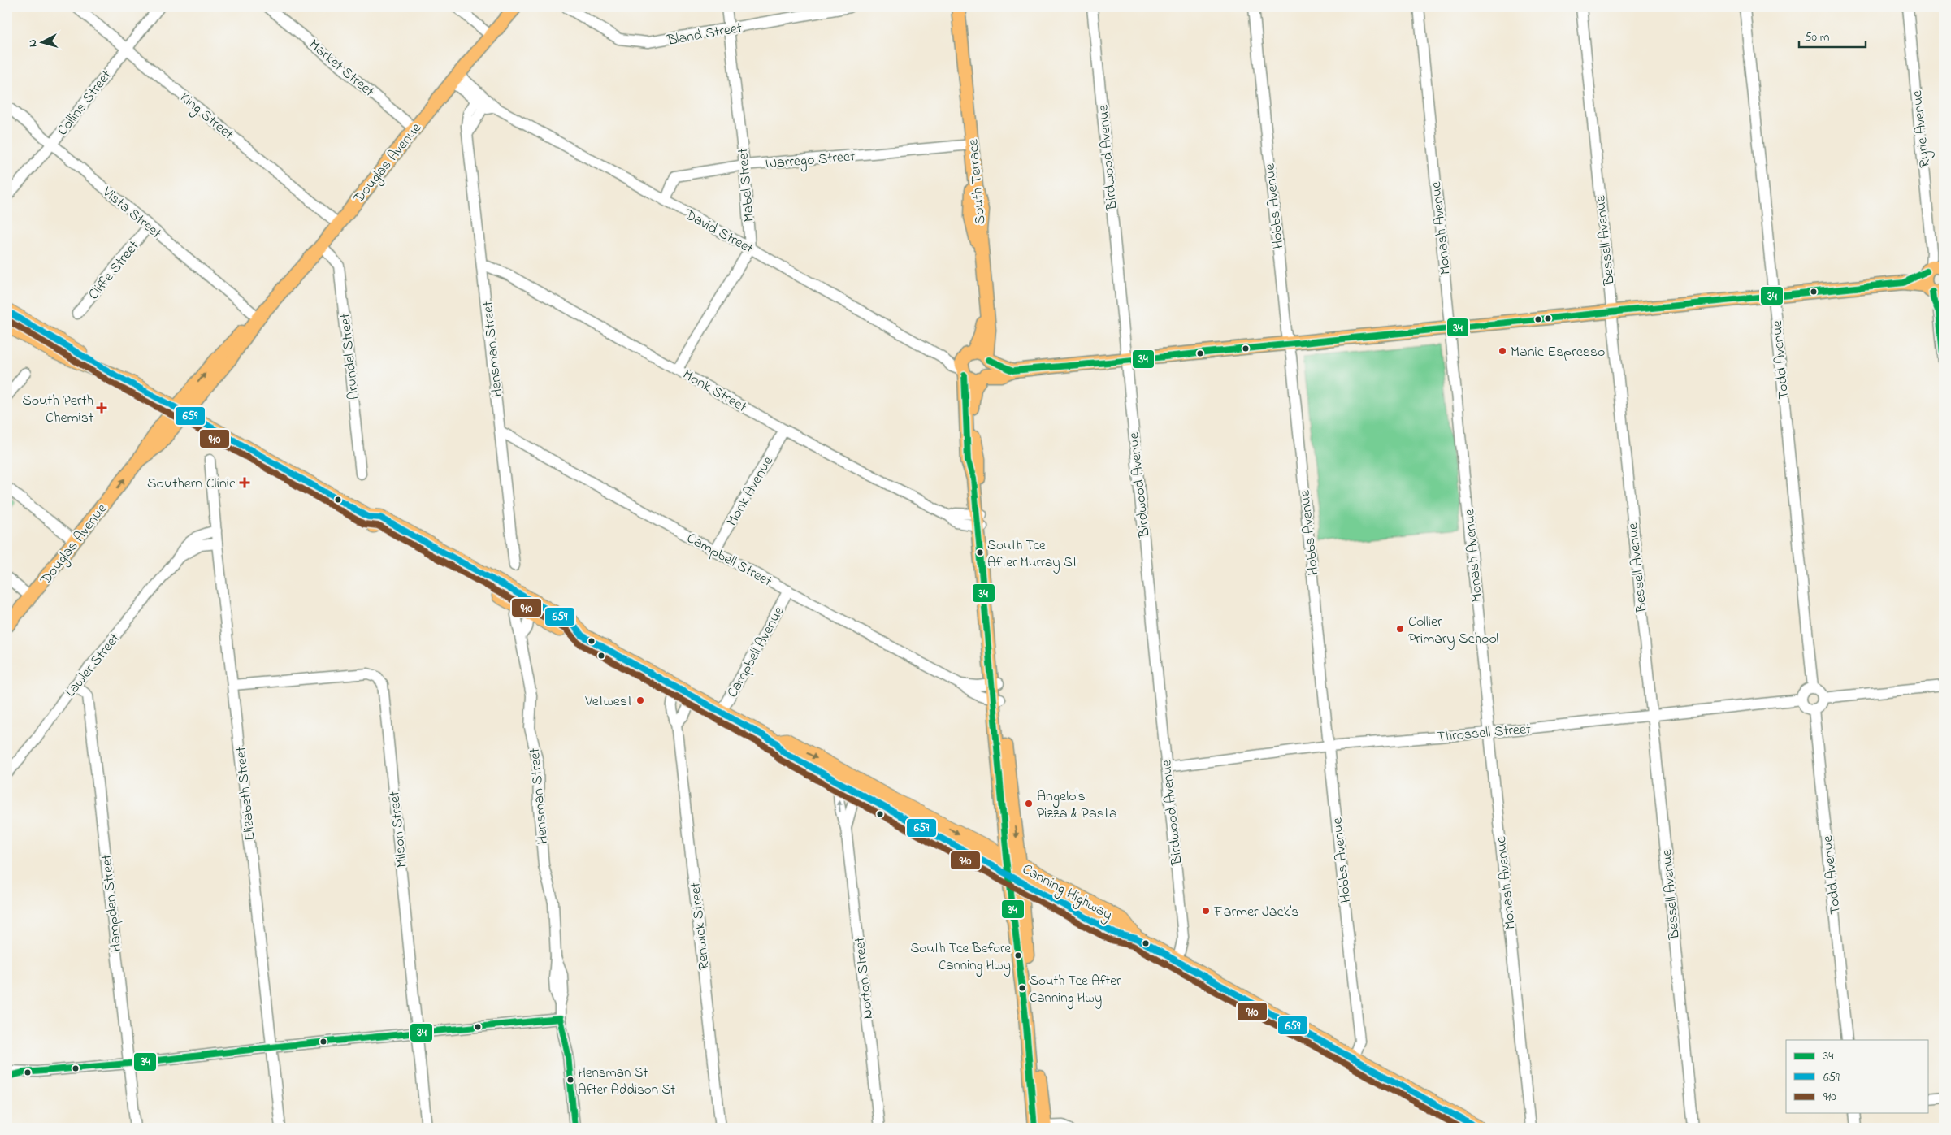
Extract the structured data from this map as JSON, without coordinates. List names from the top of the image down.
{
  "streets": {
    "highway": ["Canning Highway"],
    "main road": ["Douglas Avenue", "South Terrace"],
    "street": [
      "Bland Street",
      "Market Street",
      "Collins Street",
      "King Street",
      "Ryrie Avenue",
      "Birdwood Avenue",
      "Warrego Street",
      "Mabel Street",
      "Hobbs Avenue",
      "Vista Street",
      "Monash Avenue",
      "David Street",
      "Bessell Avenue",
      "Cliffe Street",
      "Hensman Street",
      "Arundel Street",
      "Todd Avenue",
      "Monk Street",
      "Monk Avenue",
      "Campbell Street",
      "Campbell Avenue",
      "Lawler Street",
      "Throssell Street",
      "Elizabeth Street",
      "Milson Street",
      "Hampden Street",
      "Renwick Street",
      "Norton Street"
    ]
  },
  "crossings": [
    ["Bland Street", "Mabel Street"],
    ["Market Street", "Douglas Avenue"],
    ["Collins Street", "King Street"],
    ["Collins Street", "Vista Street"],
    ["King Street", "Douglas Avenue"],
    ["Birdwood Avenue", "Throssell Street"],
    ["Birdwood Avenue", "Canning Highway"],
    ["Warrego Street", "South Terrace"],
    ["Warrego Street", "Mabel Street"],
    ["Warrego Street", "David Street"],
    ["Douglas Avenue", "Vista Street"],
    ["Douglas Avenue", "David Street"],
    ["Douglas Avenue", "Arundel Street"],
    ["Douglas Avenue", "Canning Highway"],
    ["South Terrace", "David Street"],
    ["Mabel Street", "David Street"],
    ["Hobbs Avenue", "Throssell Street"],
    ["Hobbs Avenue", "Canning Highway"],
    ["Vista Street", "Cliffe Street"],
    ["Monash Avenue", "Throssell Street"],
    ["David Street", "Hensman Street"],
    ["Bessell Avenue", "Throssell Street"],
    ["Hensman Street", "Monk Street"],
    ["Hensman Street", "Campbell Street"],
    ["Hensman Street", "Canning Highway"],
    ["Todd Avenue", "Throssell Street"],
    ["Monk Street", "Monk Avenue"],
    ["Monk Avenue", "Campbell Street"],
    ["Campbell Street", "Campbell Avenue"],
    ["Campbell Avenue", "Canning Highway"],
    ["Lawler Street", "Elizabeth Street"],
    ["Lawler Street", "Hampden Street"],
    ["Elizabeth Street", "Milson Street"],
    ["Canning Highway", "Renwick Street"],
    ["Canning Highway", "Norton Street"]
  ],
  "places": {
    "other": [
      "Manic Espresso",
      "South Tce After Murray St",
      "Collier Primary School",
      "Vetwest",
      "Angelo's Pizza & Pasta",
      "Farmer Jack's",
      "South Tce Before Canning Hwy",
      "South Tce After Canning Hwy",
      "Hensman St After Addison St"
    ],
    "health": ["South Perth Chemist", "Southern Clinic"]
  },
  "lines": ["transit line 34", "transit line 659", "transit line 910"],
  "legend": ["34", "659", "910"],
  "scale_bar": "50 m",
  "north": "left"
}
